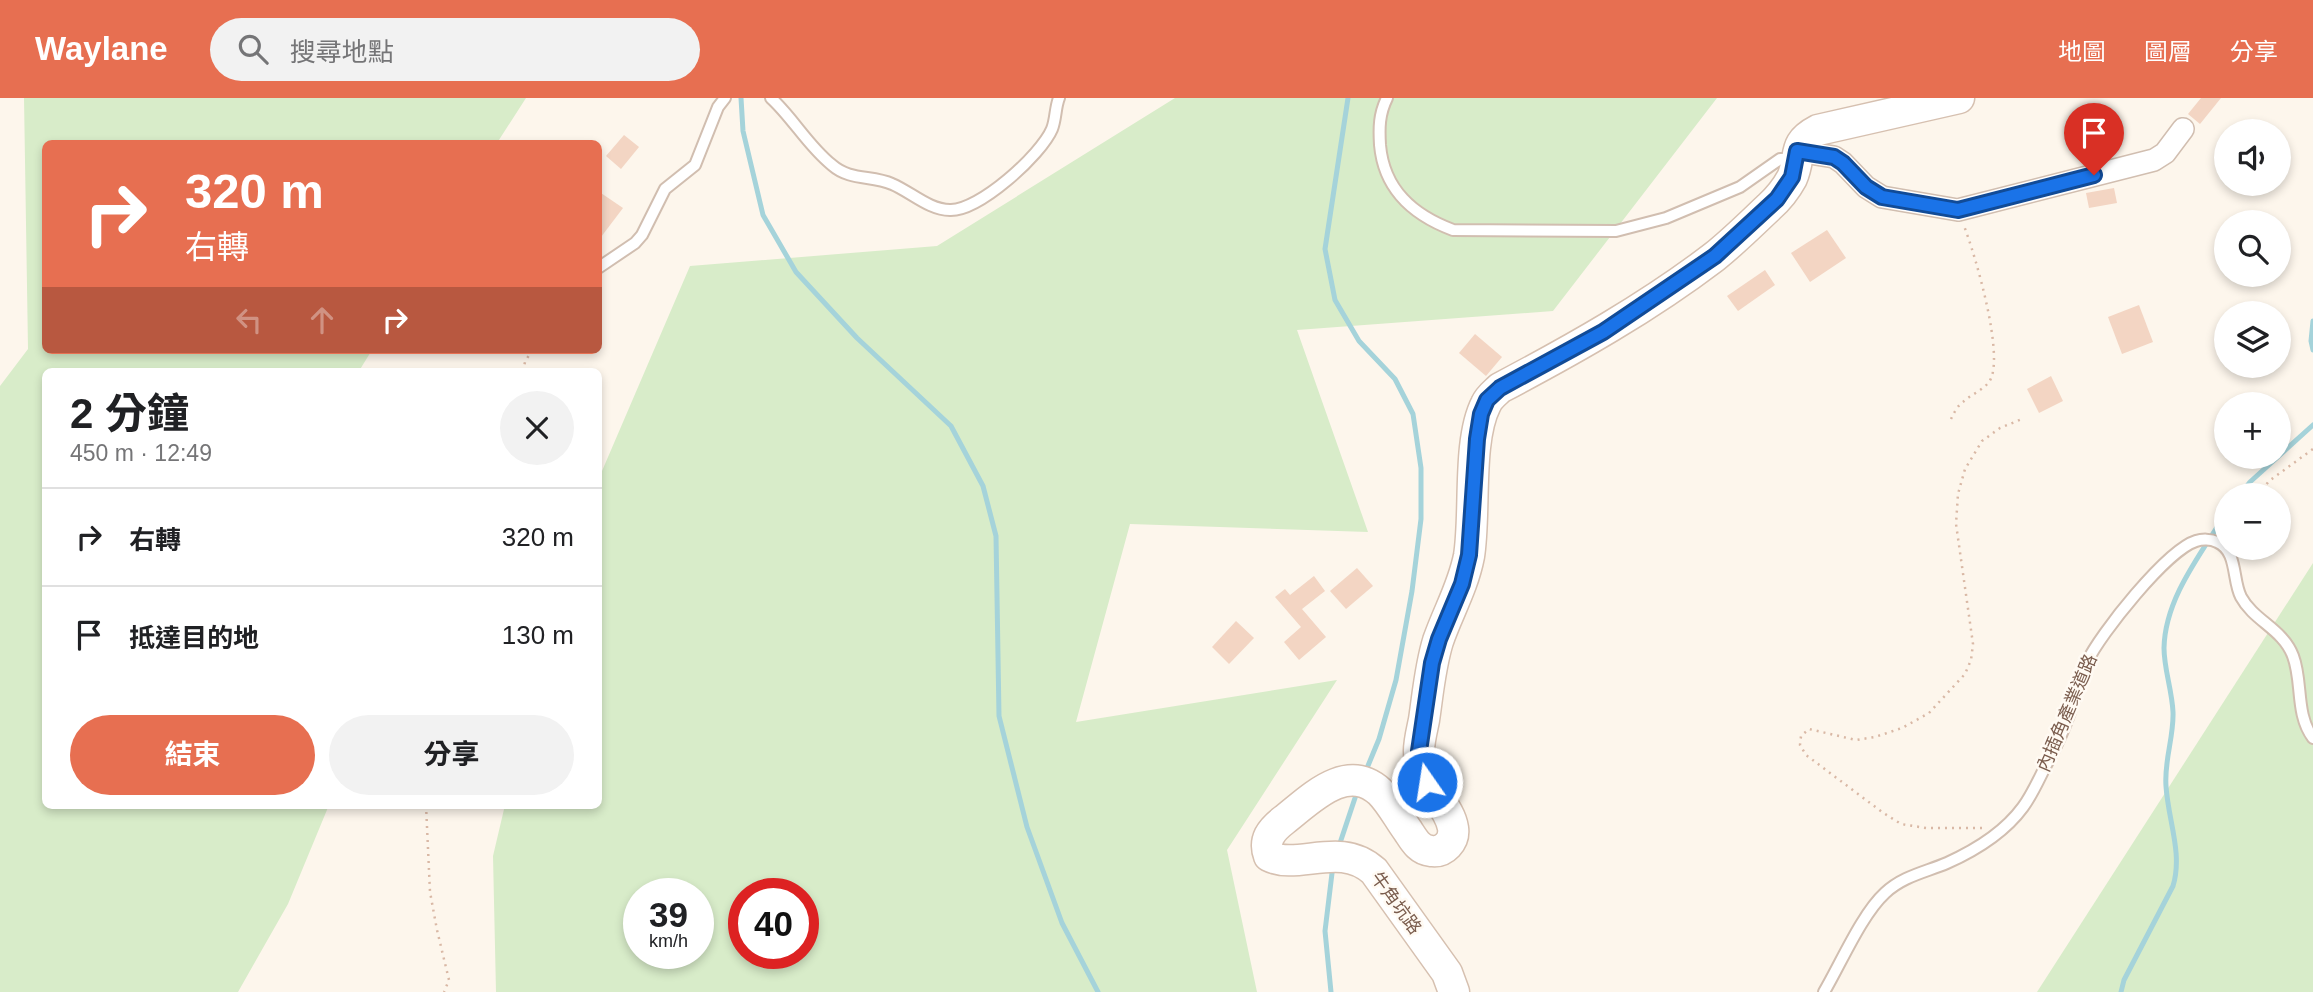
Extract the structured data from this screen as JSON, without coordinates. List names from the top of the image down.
{
  "streets": {
    "street": ["牛角坑路"],
    "lane": ["內插角產業道路"]
  },
  "page": {
    "header": "Waylane",
    "search": "搜尋地點",
    "nav": ["地圖", "圖層", "分享"],
    "map_buttons": ["+", "−"],
    "turn": ["320 m", "右轉"],
    "heading": ["2 分鐘", "450 m · 12:49"],
    "list": [
      {
        "name": "右轉",
        "value": "320 m"
      },
      {
        "name": "抵達目的地",
        "value": "130 m"
      }
    ],
    "buttons": ["結束", "分享"],
    "speed": "39 km/h",
    "limit": "40"
  }
}
